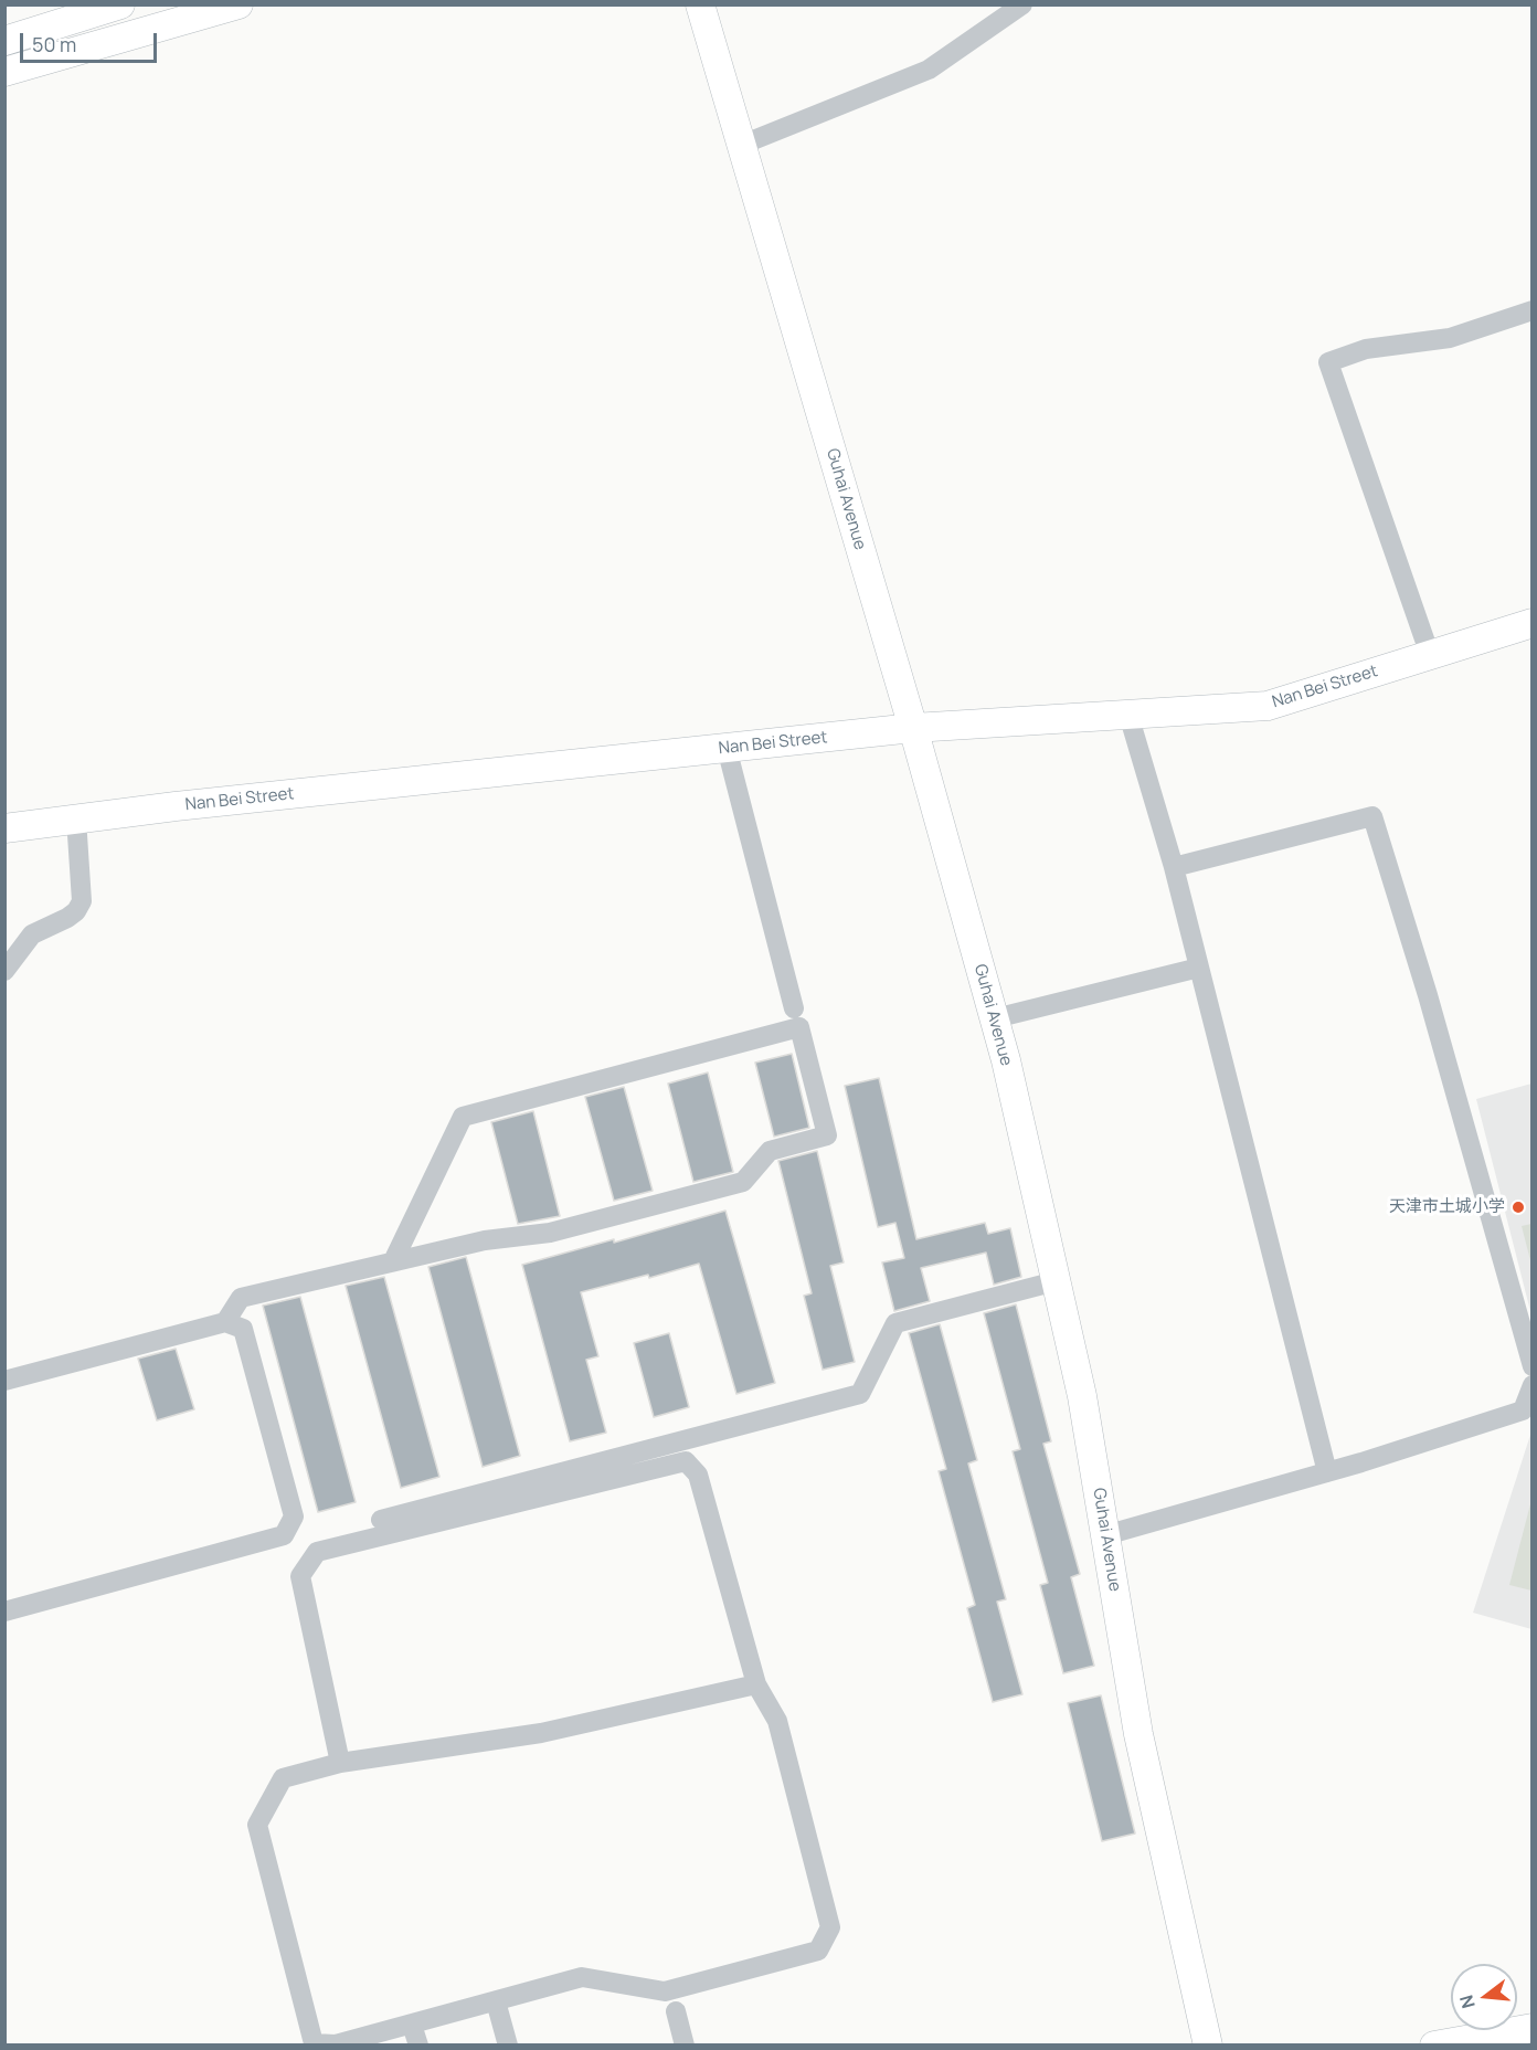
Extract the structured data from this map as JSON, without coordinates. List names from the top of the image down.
{
  "streets": {
    "street": ["Guhai Avenue", "Nan Bei Street"]
  },
  "crossings": [
    ["Guhai Avenue", "Nan Bei Street"]
  ],
  "places": ["天津市土城小学"],
  "scale_bar": "50 m",
  "north": "left"
}
